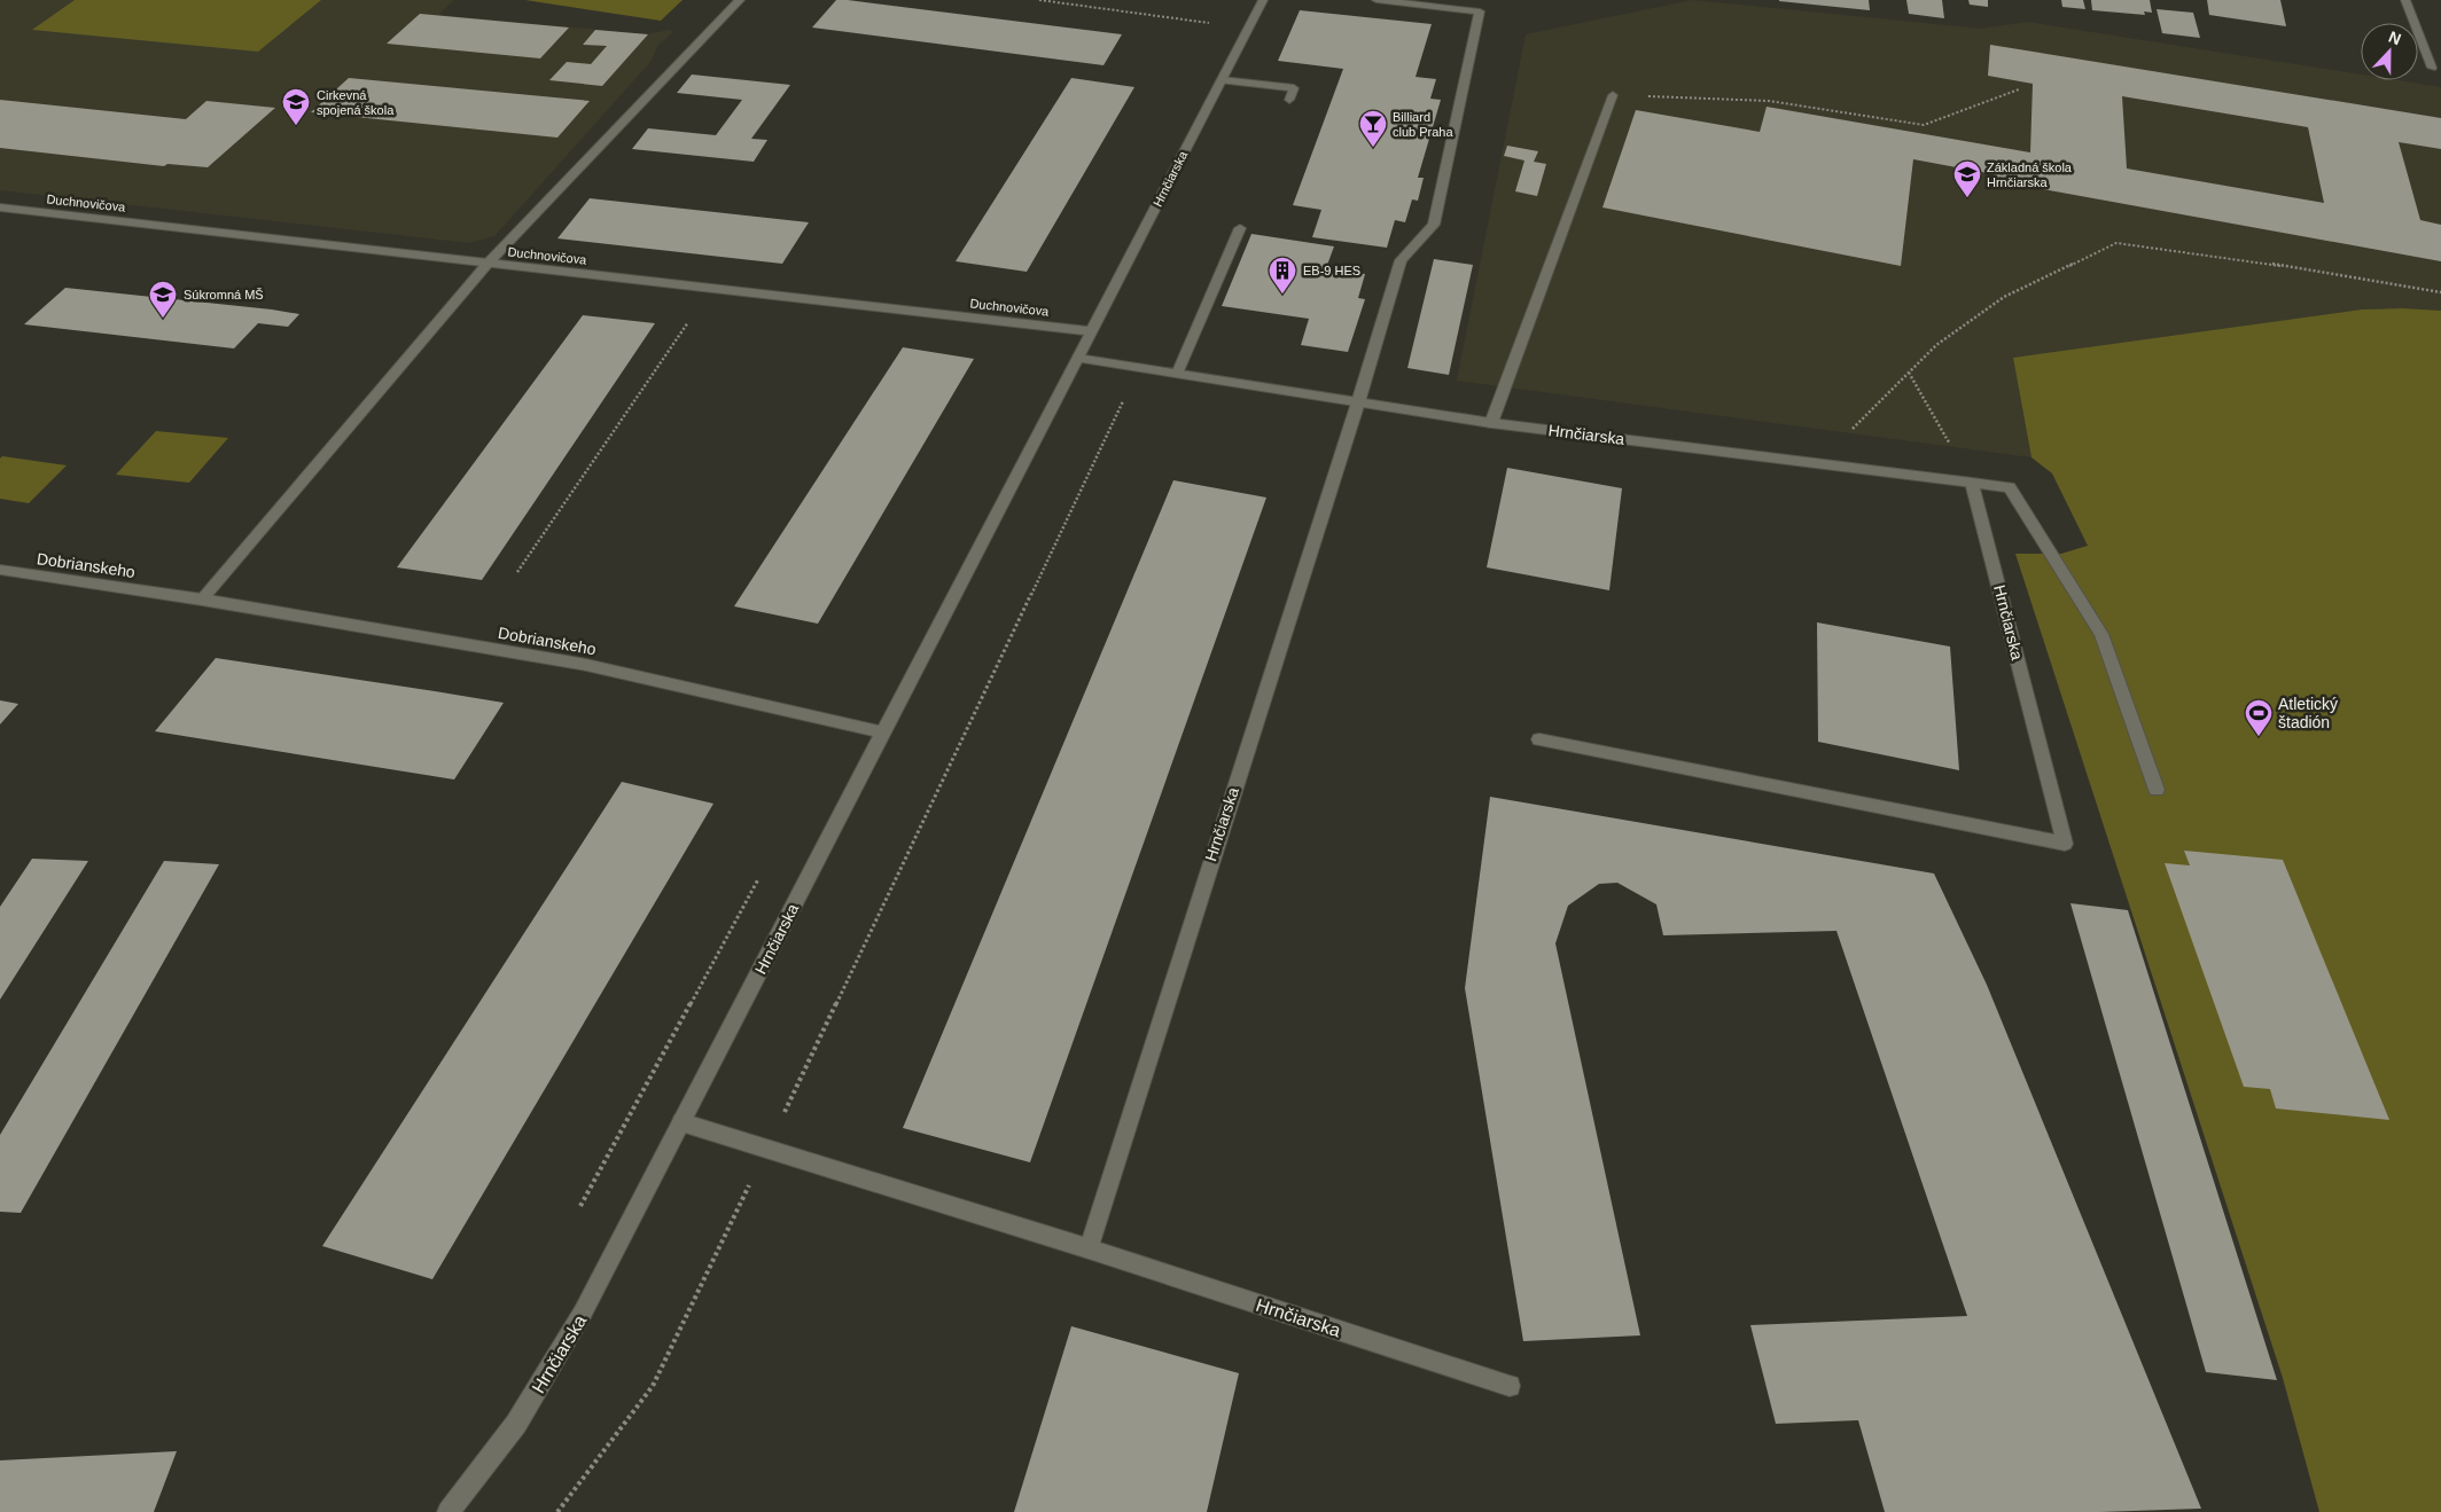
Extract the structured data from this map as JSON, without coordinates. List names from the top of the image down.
{
  "streets": {
    "street": ["Hrnčiarska", "Duchnovičova", "Dobrianskeho"]
  },
  "crossings": [
    ["Hrnčiarska", "Duchnovičova"],
    ["Hrnčiarska", "Dobrianskeho"]
  ],
  "places": {
    "school or university": ["Cirkevná spojená škola", "Základná škola Hrnčiarska", "Súkromná MŠ"],
    "bar": ["Billiard club Praha"],
    "building": ["EB-9 HES"],
    "sports": ["Atletický štadión"]
  },
  "north": "top"
}
